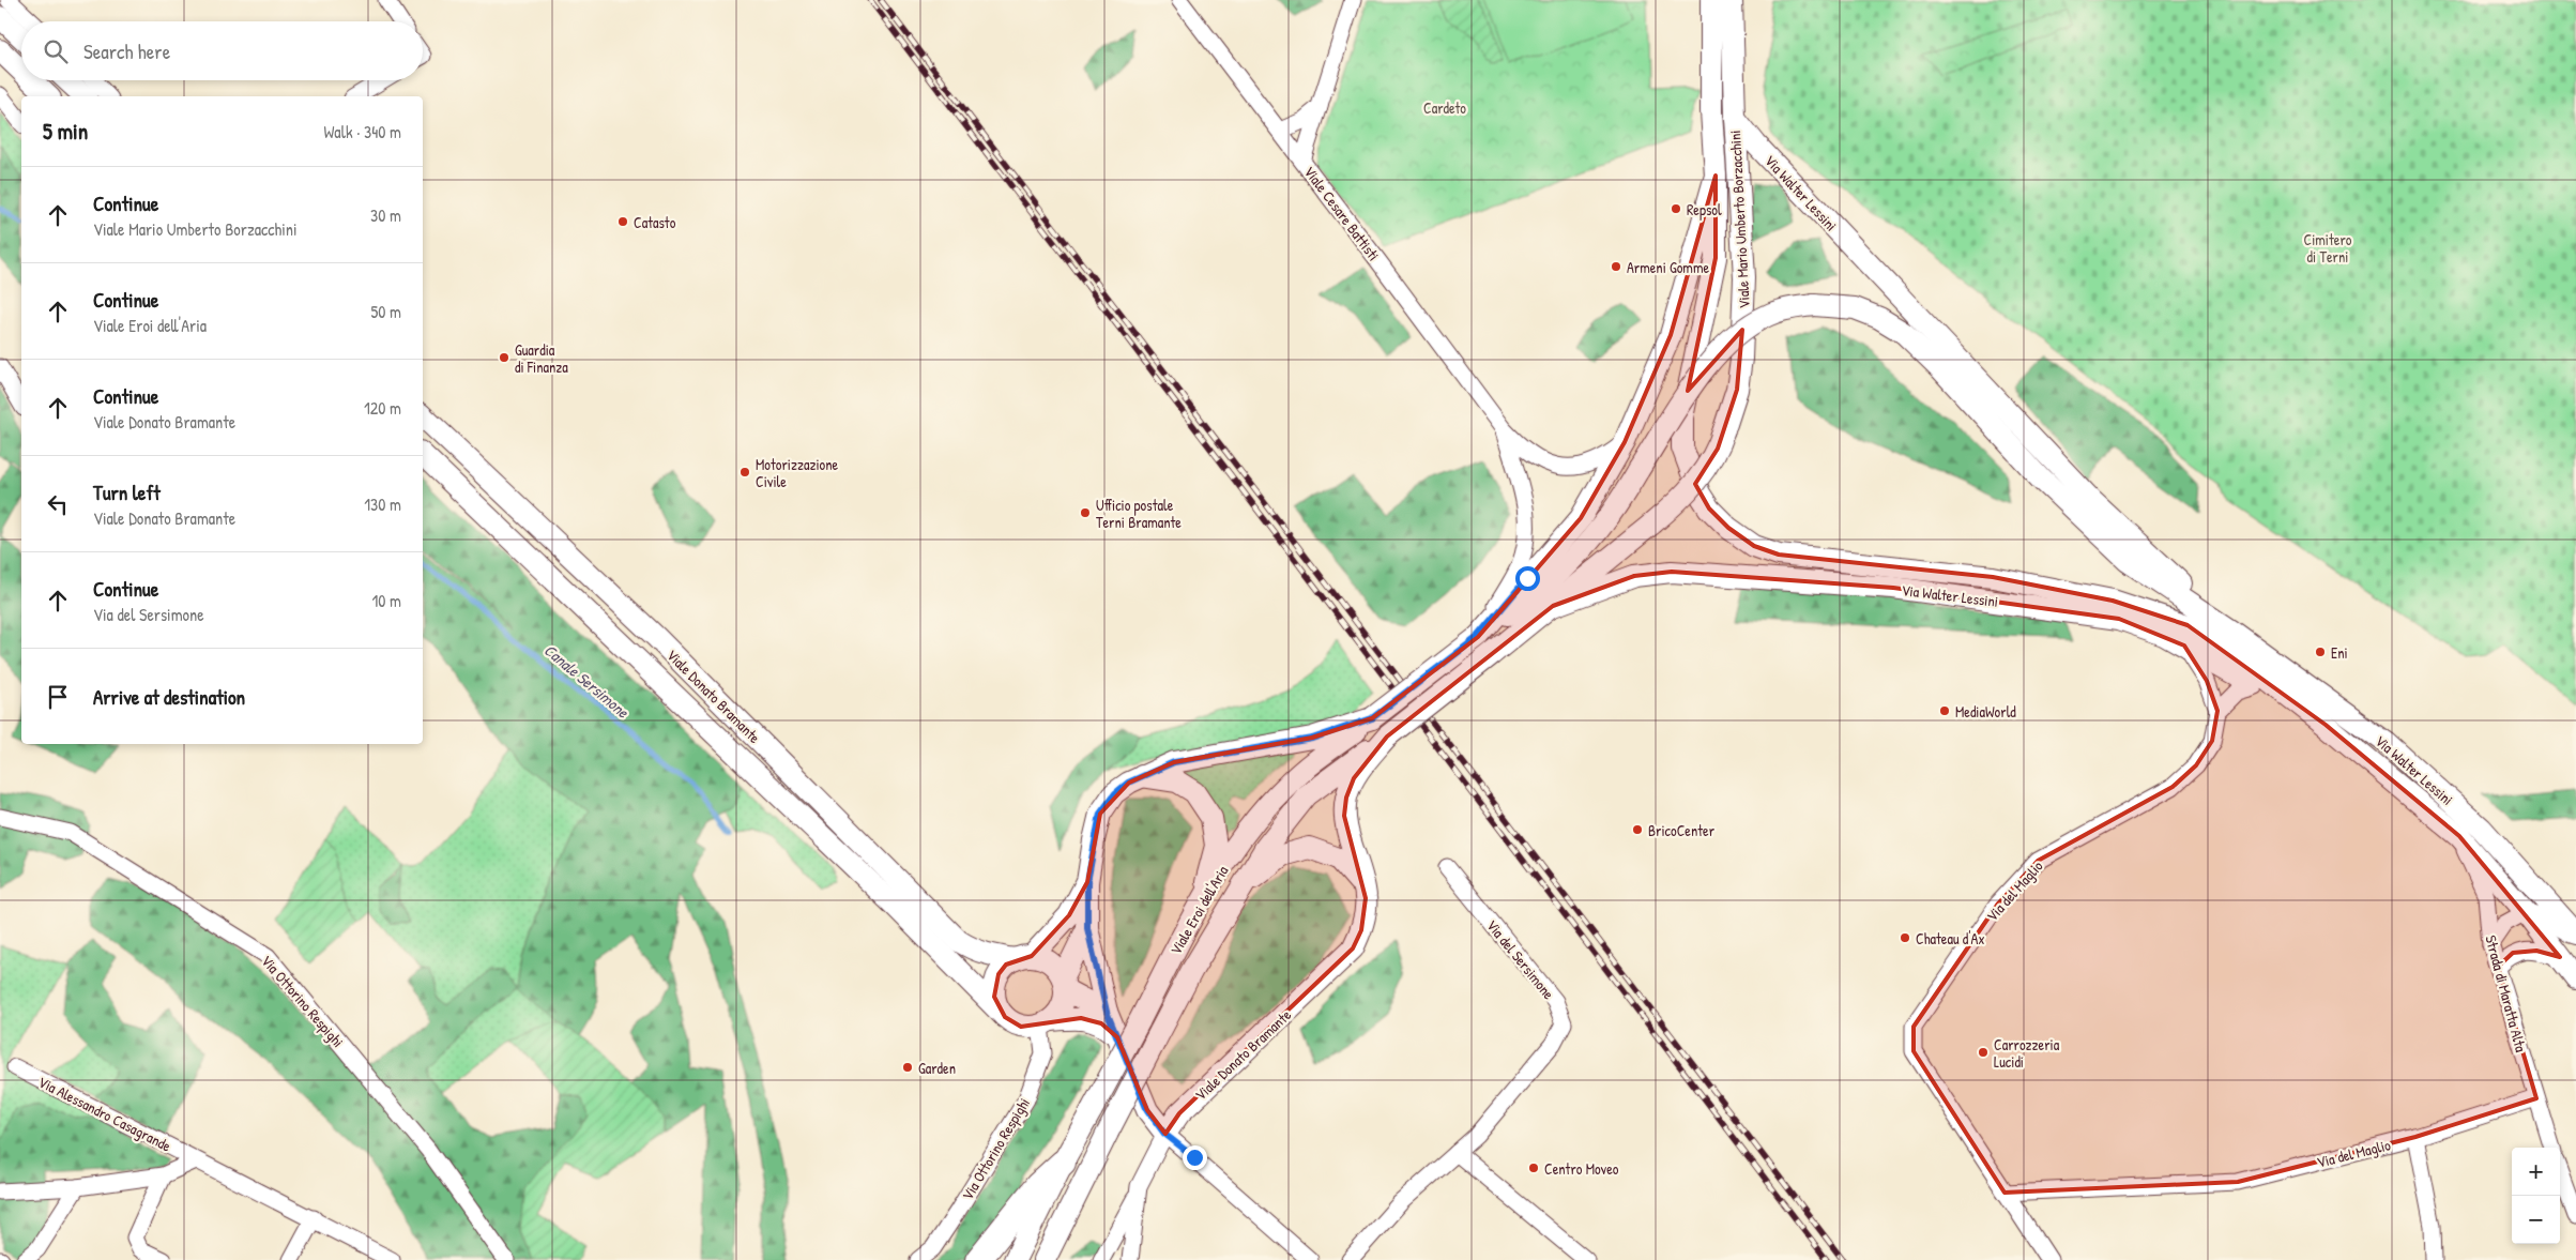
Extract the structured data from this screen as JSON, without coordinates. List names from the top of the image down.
{
  "streets": {
    "main road": [
      "Via Walter Lessini",
      "Viale Mario Umberto Borzacchini",
      "Viale Donato Bramante",
      "Viale Eroi dell'Aria"
    ],
    "street": [
      "Viale Cesare Battisti",
      "Via del Maglio",
      "Via del Sersimone",
      "Strada di Maratta Alta",
      "Via Ottorino Respighi",
      "Via Alessandro Casagrande"
    ]
  },
  "crossings": [
    ["Via Walter Lessini", "Viale Cesare Battisti"],
    ["Via Walter Lessini", "Viale Mario Umberto Borzacchini"],
    ["Via Walter Lessini", "Strada di Maratta Alta"],
    ["Viale Cesare Battisti", "Viale Mario Umberto Borzacchini"],
    ["Viale Mario Umberto Borzacchini", "Viale Eroi dell'Aria"],
    ["Viale Donato Bramante", "Viale Eroi dell'Aria"],
    ["Viale Donato Bramante", "Via Ottorino Respighi"],
    ["Via del Maglio", "Strada di Maratta Alta"]
  ],
  "water": ["Canale Sersimone"],
  "parks": ["Cardeto", "Cimitero di Terni"],
  "places": [
    "Repsol",
    "Catasto",
    "Armeni Gomme",
    "Guardia di Finanza",
    "Motorizzazione Civile",
    "Ufficio postale Terni Bramante",
    "Eni",
    "MediaWorld",
    "BricoCenter",
    "Chateau d'Ax",
    "Carrozzeria Lucidi",
    "Garden",
    "Centro Moveo"
  ],
  "page": {
    "search": "Search here",
    "heading": ["5 min", "Walk · 340 m"],
    "list": [
      ["Continue", "Viale Mario Umberto Borzacchini", "30 m"],
      ["Continue", "Viale Eroi dell'Aria", "50 m"],
      ["Continue", "Viale Donato Bramante", "120 m"],
      ["Turn left", "Viale Donato Bramante", "130 m"],
      ["Continue", "Via del Sersimone", "10 m"],
      "Arrive at destination"
    ],
    "map_buttons": ["+", "−"]
  }
}
